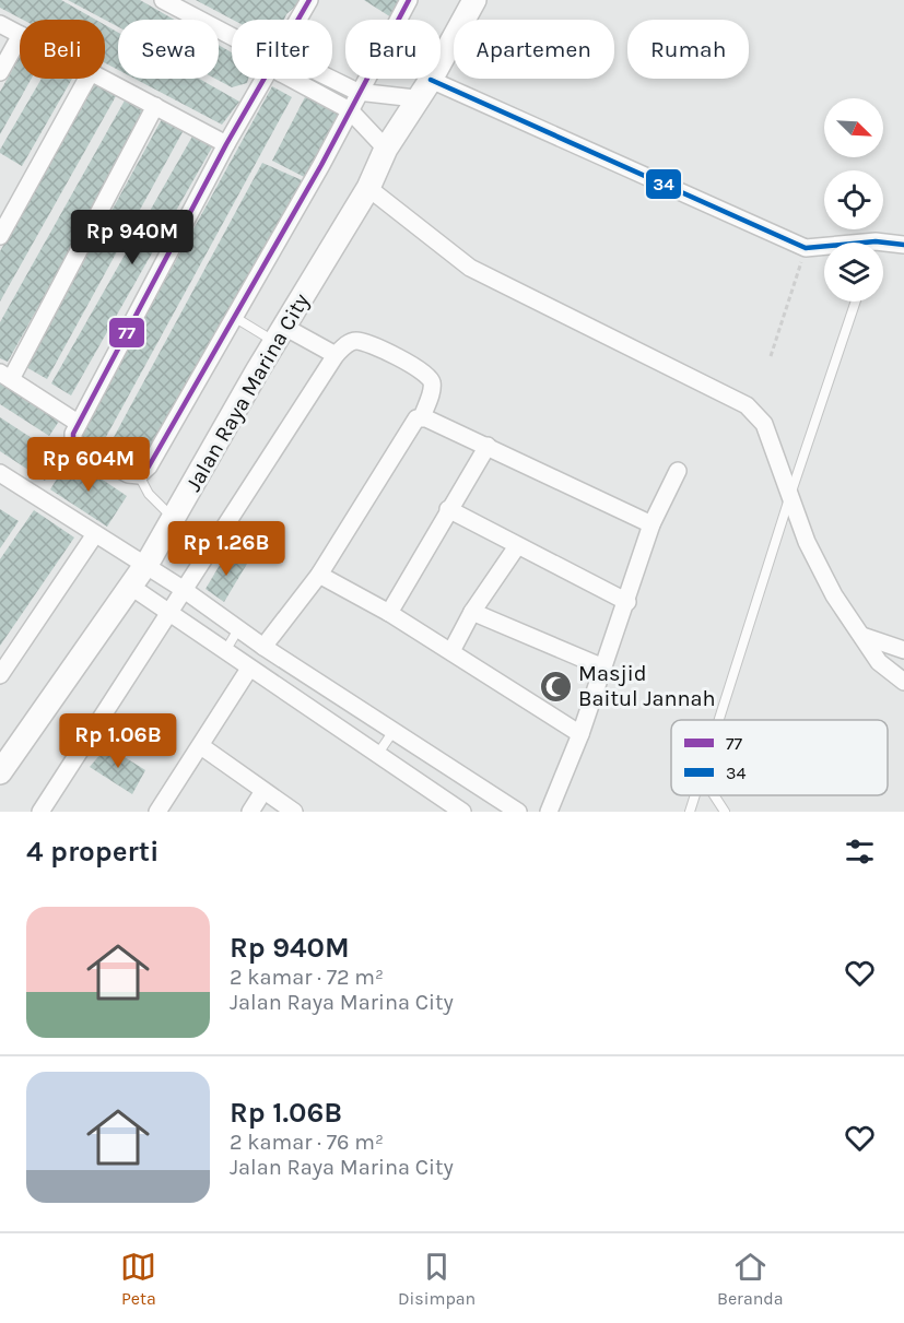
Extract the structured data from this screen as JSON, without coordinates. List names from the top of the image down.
{
  "streets": {
    "main road": ["Jalan Raya Marina City"]
  },
  "places": {
    "mosque": ["Masjid Baitul Jannah"]
  },
  "lines": ["transit line 77", "transit line 34"],
  "legend": ["77", "34"],
  "north": "bottom right",
  "page": {
    "chip": [
      "Beli",
      "Sewa",
      "Filter",
      "Baru",
      "Apartemen",
      "Rumah"
    ],
    "price": [
      "Rp 940M",
      "Rp 604M",
      "Rp 1.26B",
      "Rp 1.06B"
    ],
    "heading": "4 properti",
    "list": [
      {
        "name": "Rp 940M",
        "note": "2 kamar · 72 m² · Jalan Raya Marina City"
      },
      {
        "name": "Rp 1.06B",
        "note": "2 kamar · 76 m² · Jalan Raya Marina City"
      }
    ],
    "tabs": ["Peta", "Disimpan", "Beranda"]
  }
}
